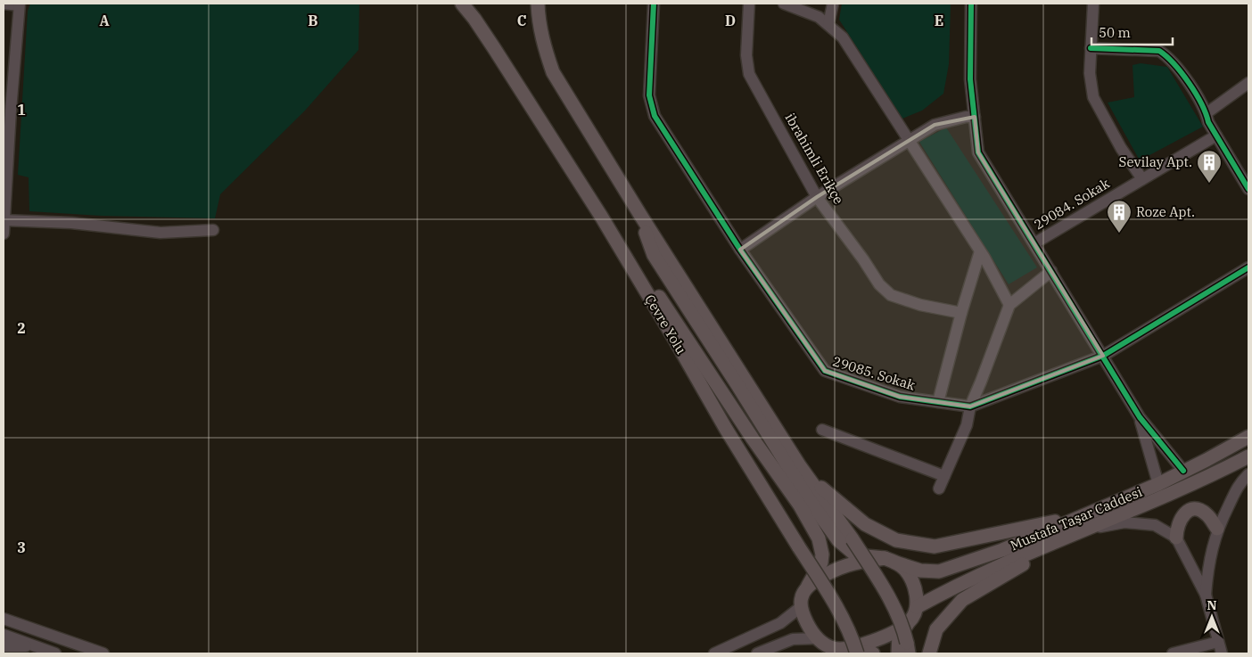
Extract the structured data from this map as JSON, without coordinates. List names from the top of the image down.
{
  "streets": {
    "main road": ["Çevre Yolu", "Mustafa Taşar Caddesi"],
    "street": ["ibrahimli Erikçe", "29084. Sokak", "29085. Sokak"]
  },
  "places": {
    "building": ["Sevilay Apt.", "Roze Apt."]
  },
  "scale_bar": "50 m",
  "north": "top",
  "grid": {
    "columns": [
      "A",
      "B",
      "C",
      "D",
      "E"
    ],
    "rows": ["1", "2", "3"]
  }
}
